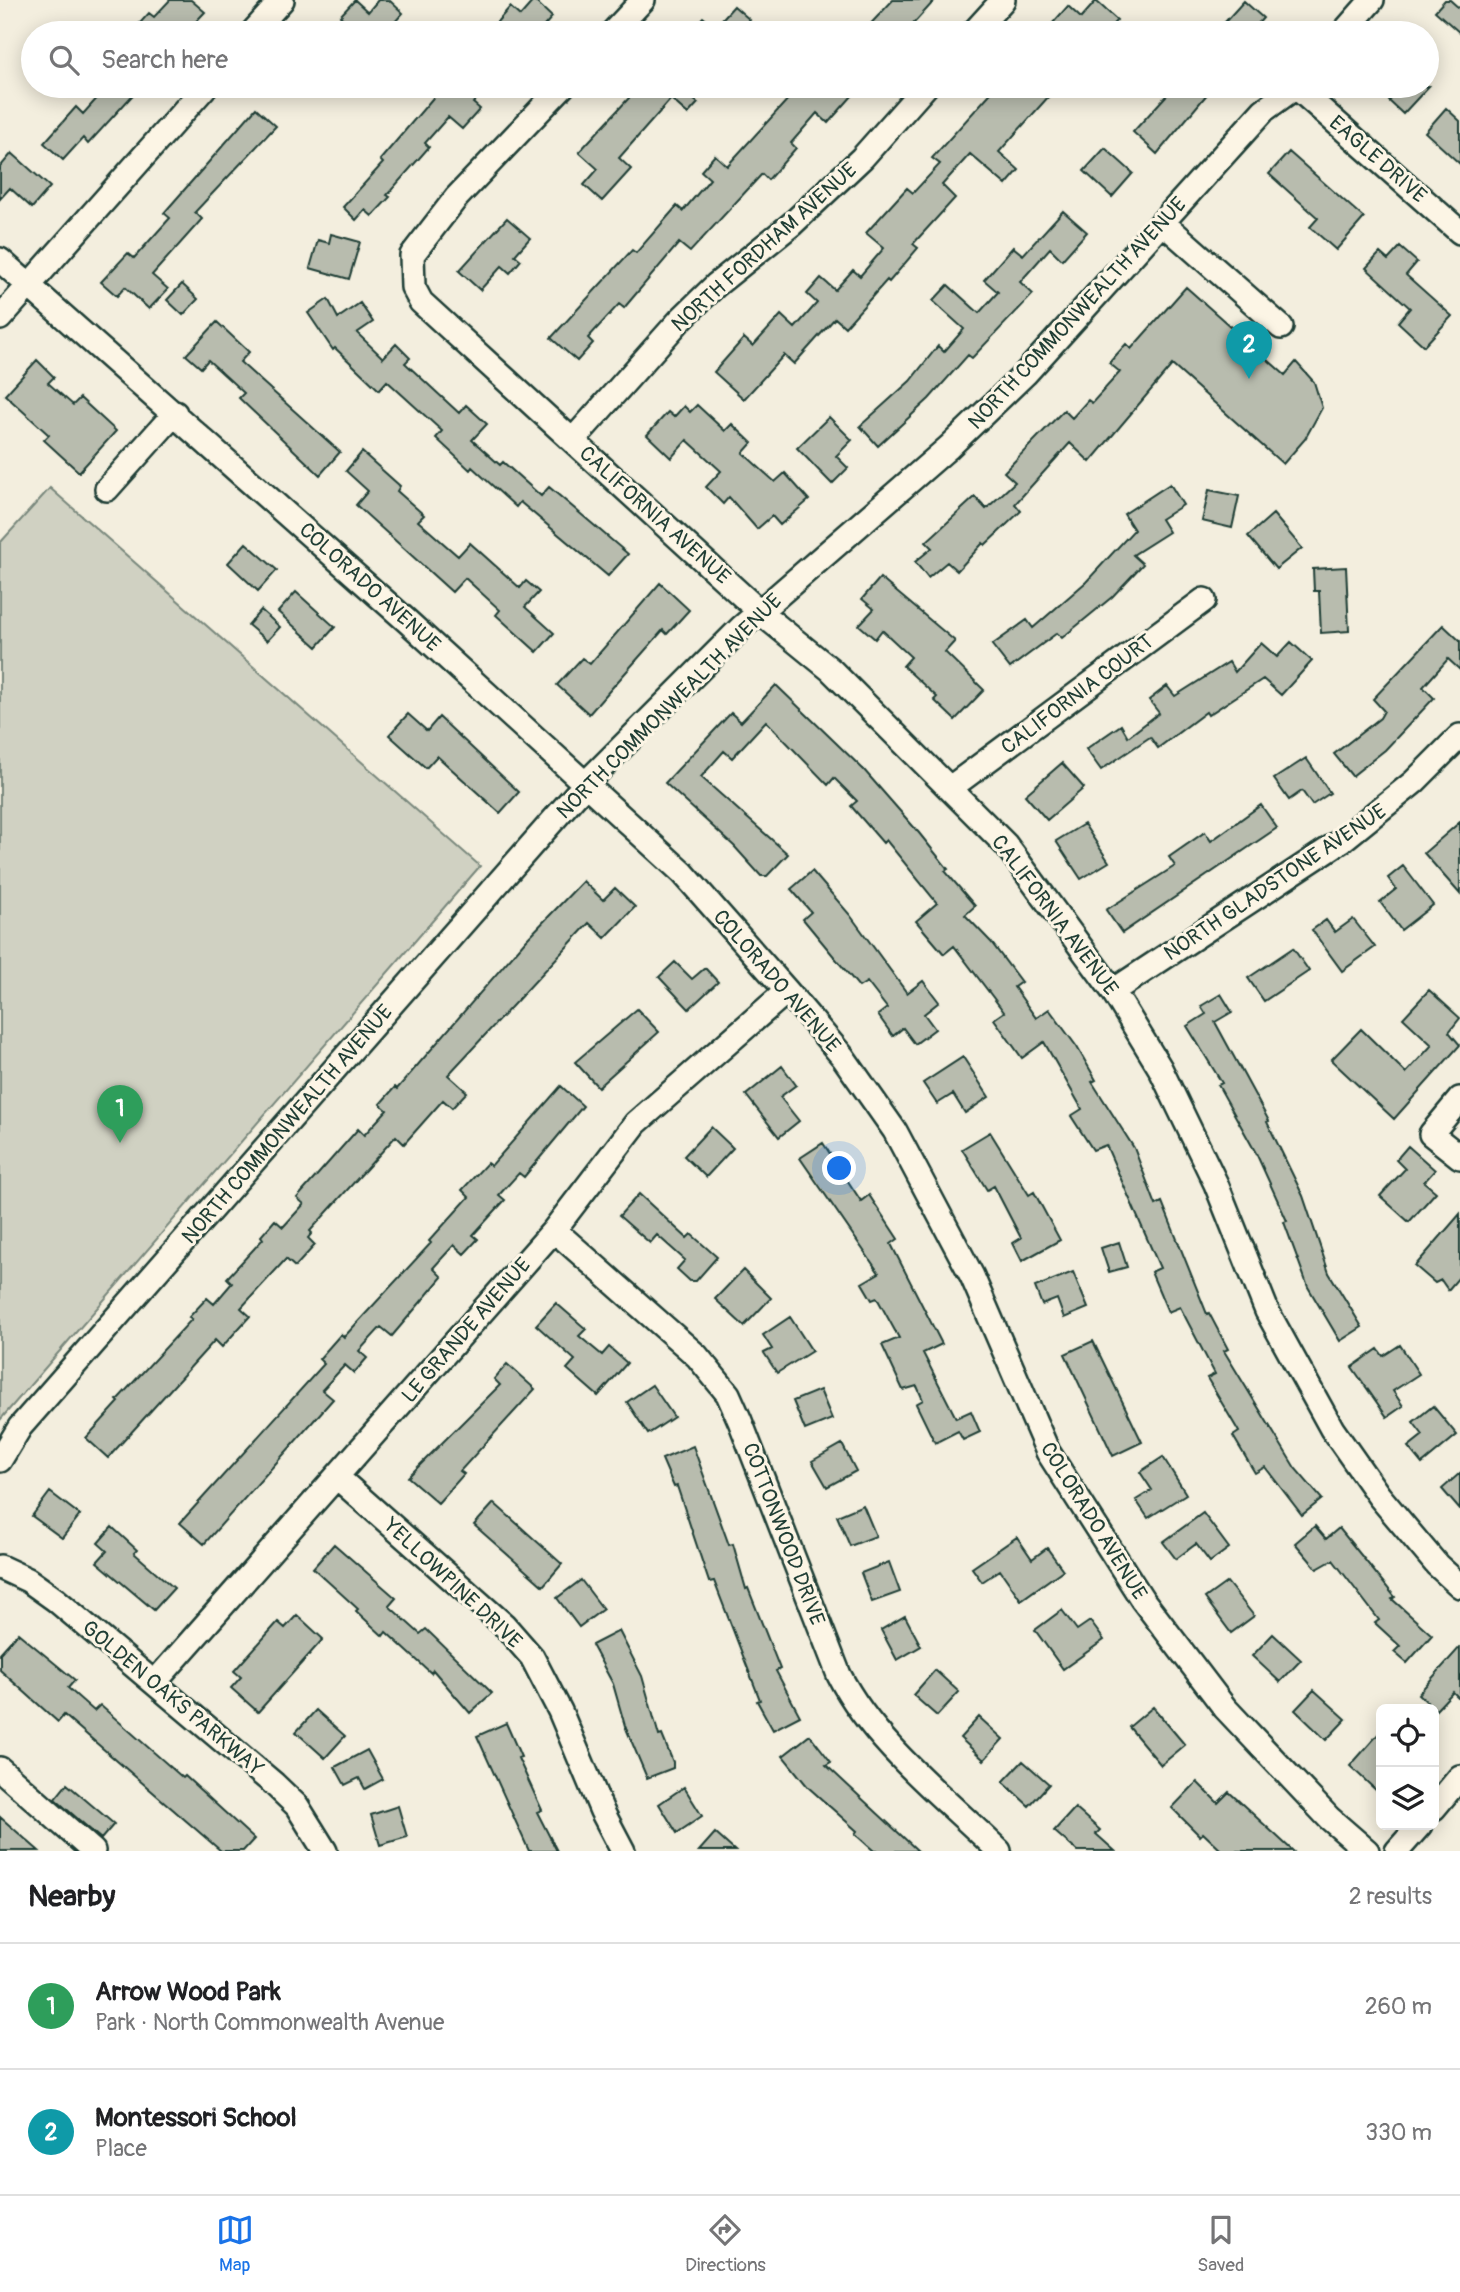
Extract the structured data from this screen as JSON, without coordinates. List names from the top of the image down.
{
  "streets": {
    "street": [
      "EAGLE DRIVE",
      "NORTH FORDHAM AVENUE",
      "NORTH COMMONWEALTH AVENUE",
      "CALIFORNIA AVENUE",
      "COLORADO AVENUE",
      "CALIFORNIA COURT",
      "NORTH GLADSTONE AVENUE",
      "LE GRANDE AVENUE",
      "COTTONWOOD DRIVE",
      "YELLOWPINE DRIVE",
      "GOLDEN OAKS PARKWAY"
    ]
  },
  "crossings": [
    ["NORTH FORDHAM AVENUE", "CALIFORNIA AVENUE"],
    ["NORTH COMMONWEALTH AVENUE", "CALIFORNIA AVENUE"],
    ["NORTH COMMONWEALTH AVENUE", "COLORADO AVENUE"],
    ["CALIFORNIA AVENUE", "CALIFORNIA COURT"],
    ["CALIFORNIA AVENUE", "NORTH GLADSTONE AVENUE"],
    ["COLORADO AVENUE", "LE GRANDE AVENUE"],
    ["LE GRANDE AVENUE", "COTTONWOOD DRIVE"],
    ["LE GRANDE AVENUE", "YELLOWPINE DRIVE"],
    ["LE GRANDE AVENUE", "GOLDEN OAKS PARKWAY"]
  ],
  "page": {
    "search": "Search here",
    "pins": ["2", "1"],
    "heading": ["Nearby", "2 results"],
    "list": [
      {
        "mark": "1",
        "name": "Arrow Wood Park",
        "note": "Park · North Commonwealth Avenue",
        "value": "260 m"
      },
      {
        "mark": "2",
        "name": "Montessori School",
        "note": "Place",
        "value": "330 m"
      }
    ],
    "nav": ["Map", "Directions", "Saved"]
  }
}
